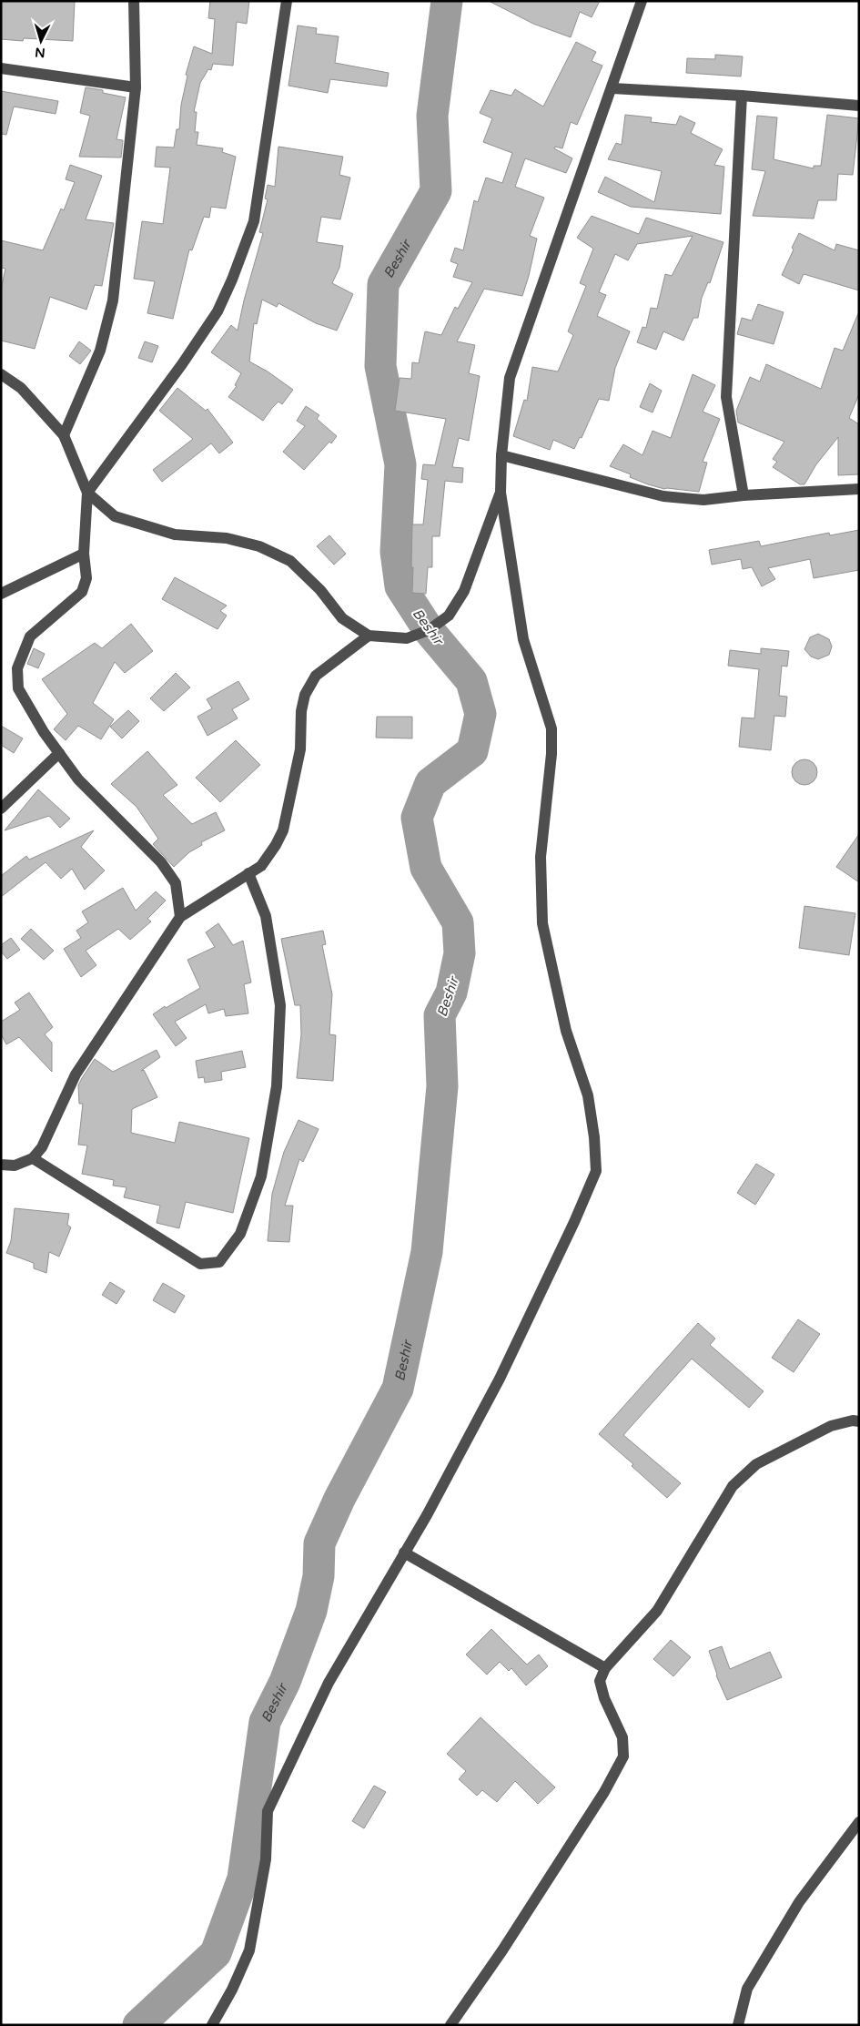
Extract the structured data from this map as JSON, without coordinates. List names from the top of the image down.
{
  "water": ["Beshir"],
  "north": "bottom"
}
